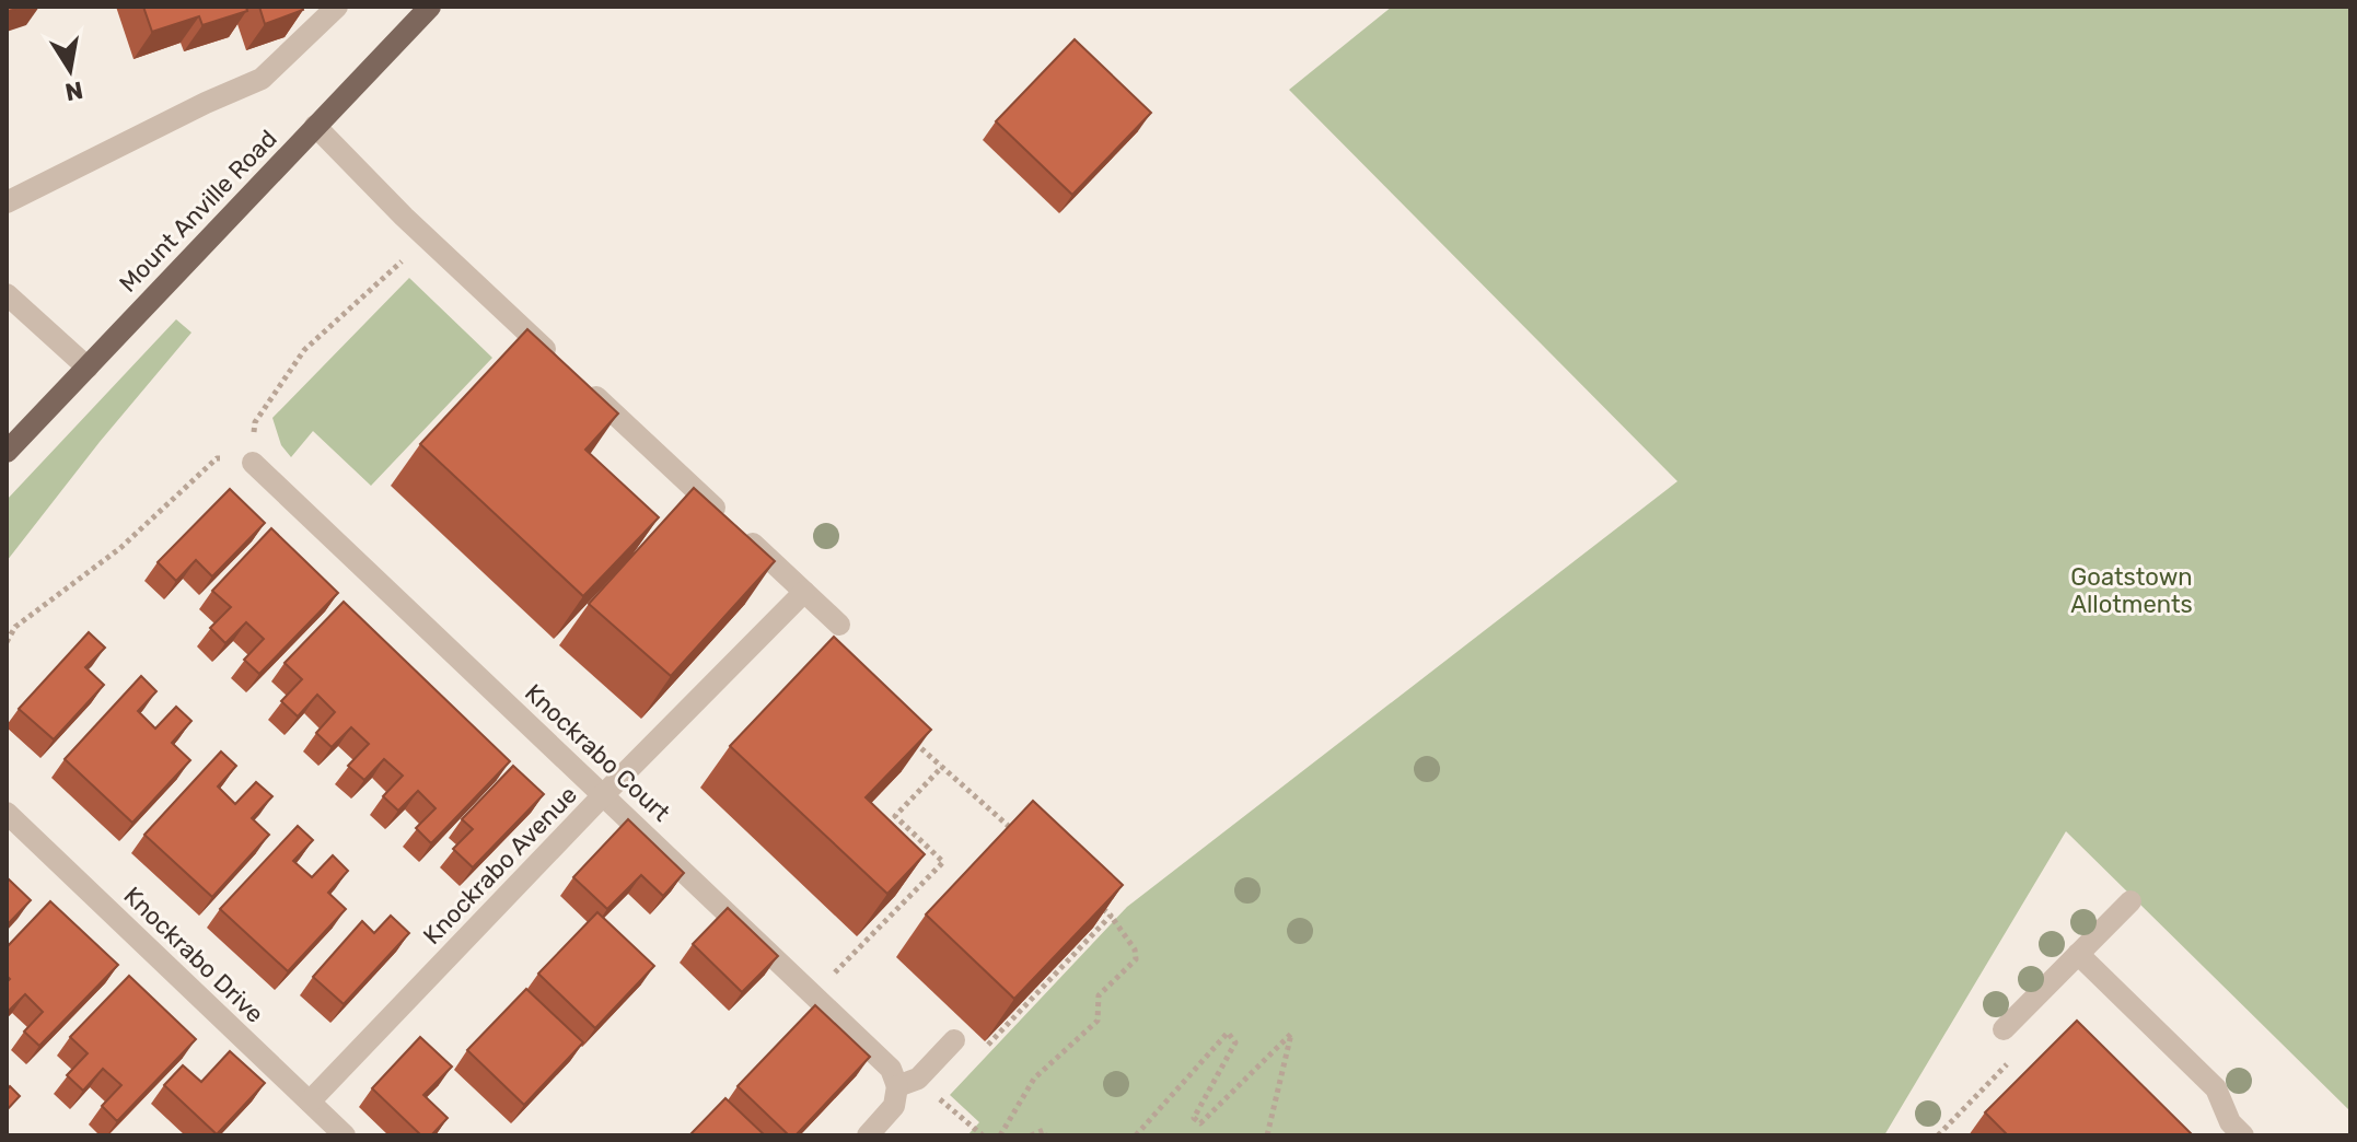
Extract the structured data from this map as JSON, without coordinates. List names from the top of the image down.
{
  "streets": {
    "main road": ["Mount Anville Road"],
    "street": ["Knockrabo Court", "Knockrabo Avenue", "Knockrabo Drive"]
  },
  "crossings": [
    ["Knockrabo Court", "Knockrabo Avenue"],
    ["Knockrabo Avenue", "Knockrabo Drive"]
  ],
  "parks": ["Goatstown Allotments"],
  "north": "bottom"
}
